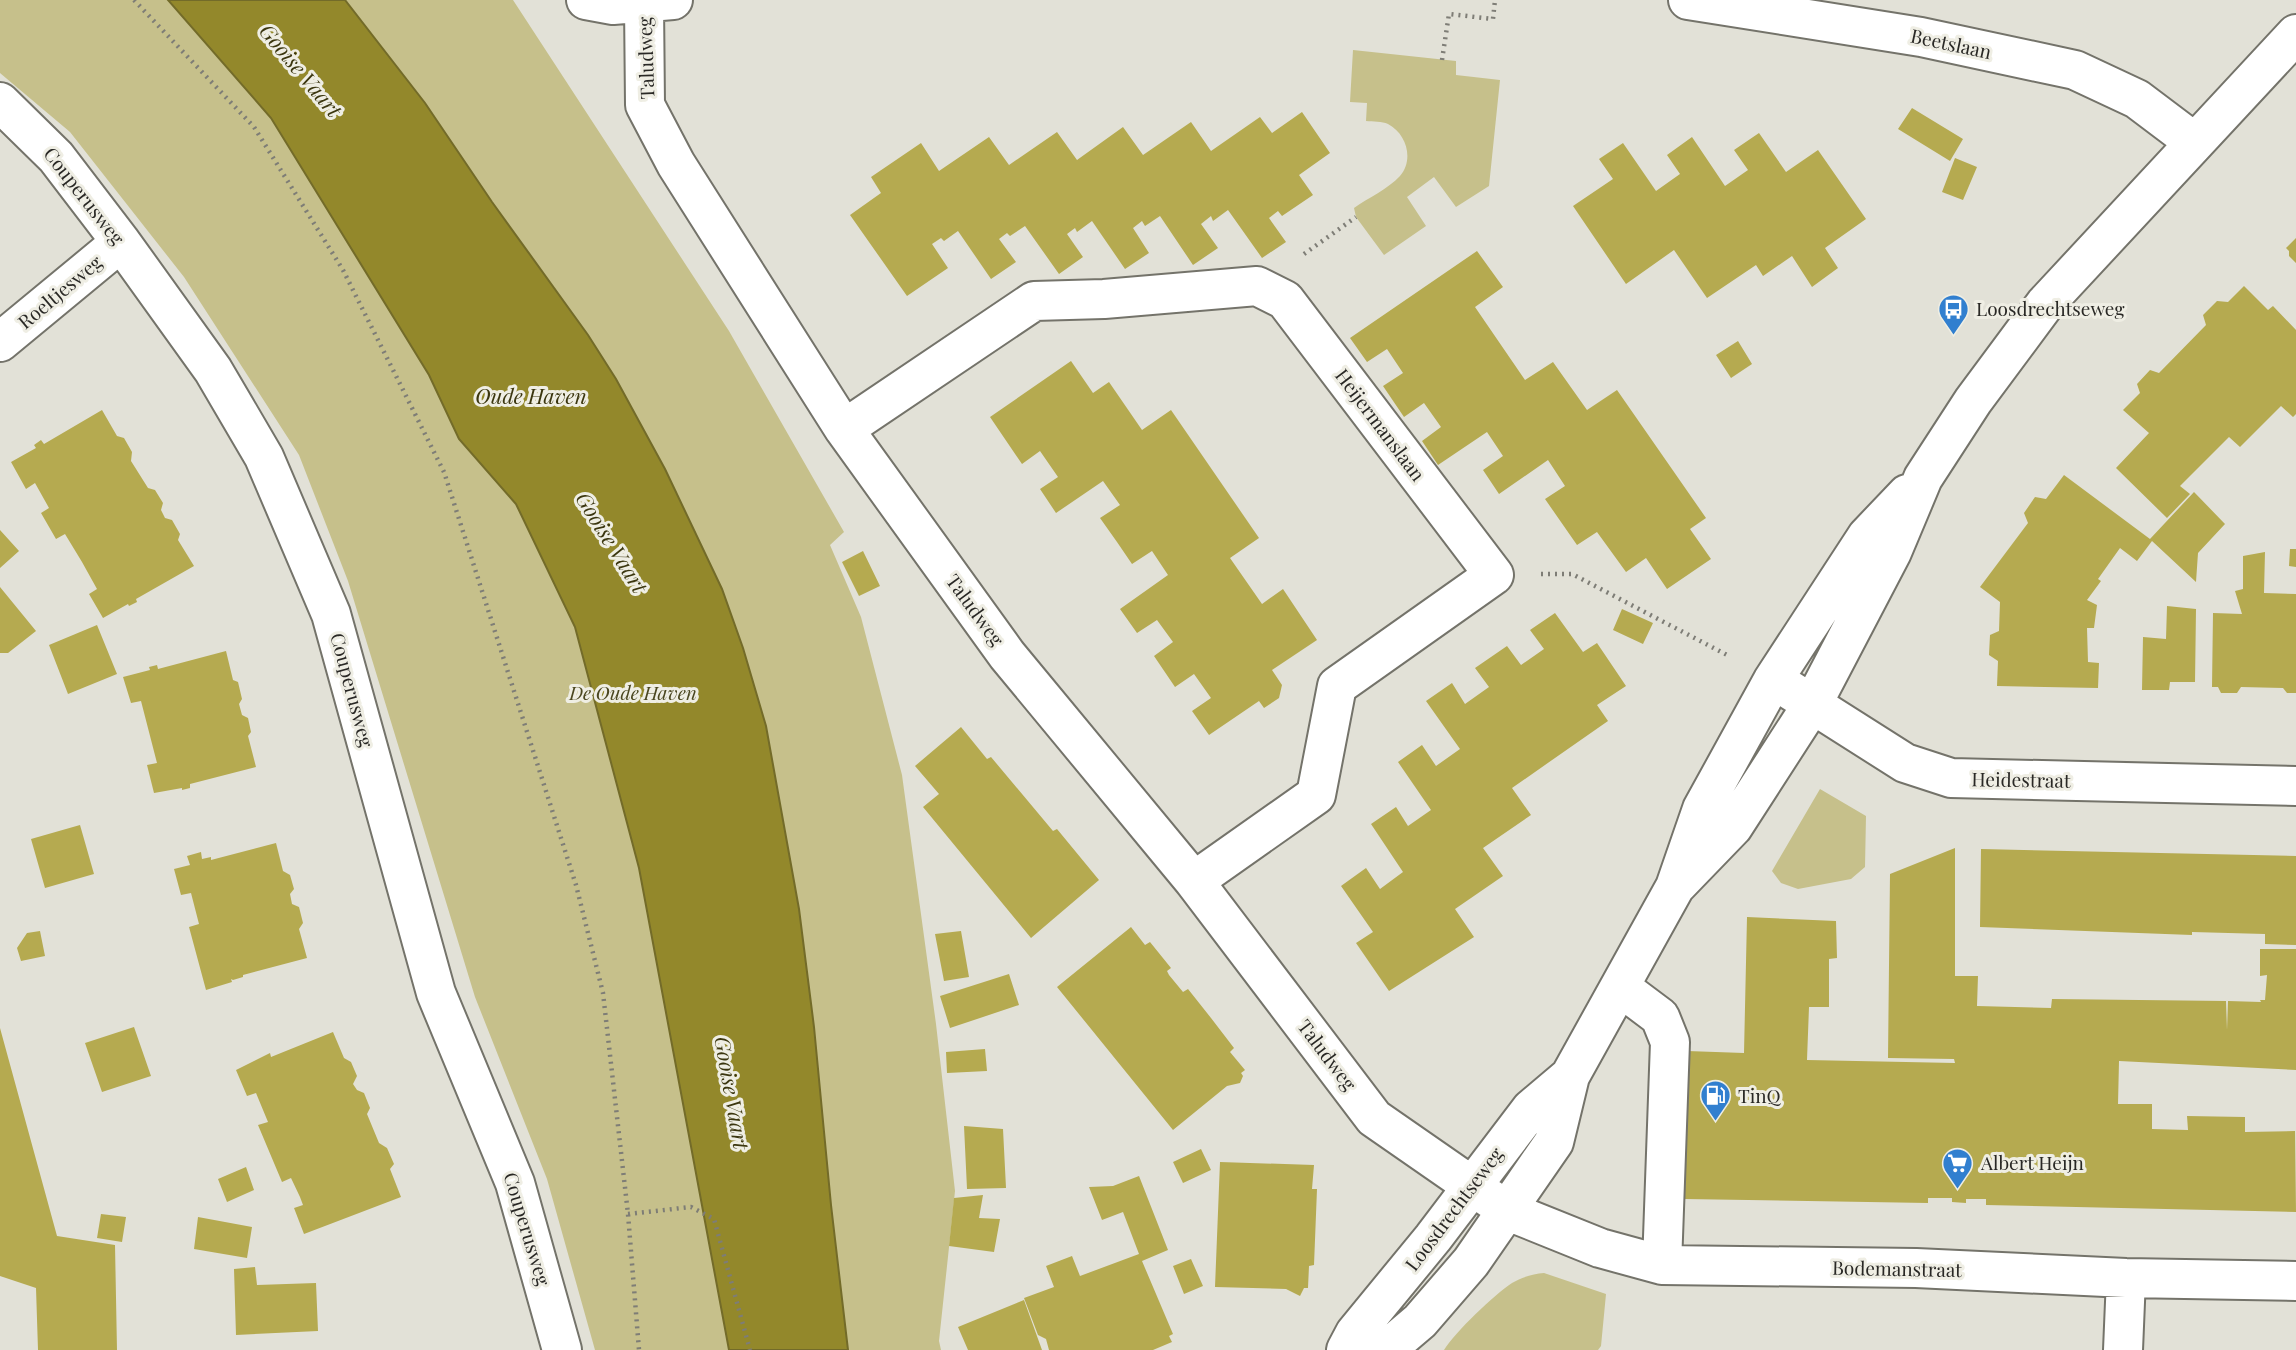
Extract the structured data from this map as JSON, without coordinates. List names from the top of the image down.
{
  "streets": {
    "street": [
      "Beetslaan",
      "Taludweg",
      "Couperusweg",
      "Roeltjesweg",
      "Heijermanslaan",
      "Heidestraat",
      "Loosdrechtseweg",
      "Bodemanstraat"
    ]
  },
  "crossings": [
    ["Beetslaan", "Loosdrechtseweg"],
    ["Taludweg", "Heijermanslaan"],
    ["Taludweg", "Loosdrechtseweg"],
    ["Taludweg", "Bodemanstraat"],
    ["Couperusweg", "Roeltjesweg"],
    ["Heidestraat", "Loosdrechtseweg"],
    ["Loosdrechtseweg", "Bodemanstraat"]
  ],
  "water": ["Gooise Vaart", "Oude Haven"],
  "parks": ["De Oude Haven"],
  "places": {
    "bus stop": ["Loosdrechtseweg"],
    "fuel station": ["TinQ"],
    "supermarket": ["Albert Heijn"]
  }
}
